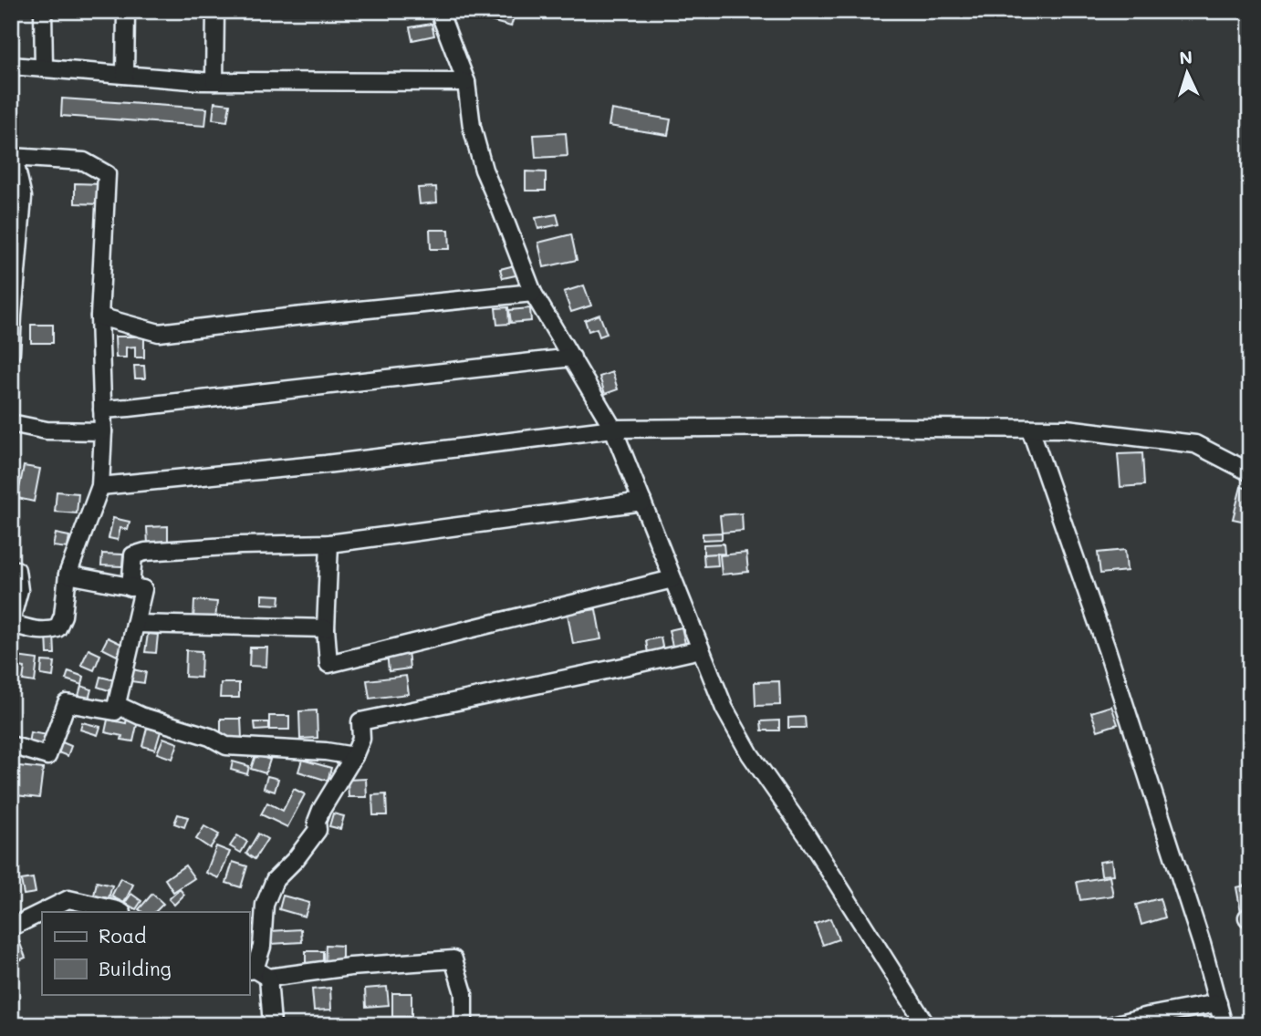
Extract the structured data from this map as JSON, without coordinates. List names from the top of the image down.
{
  "legend": ["Road", "Building"],
  "north": "top"
}
